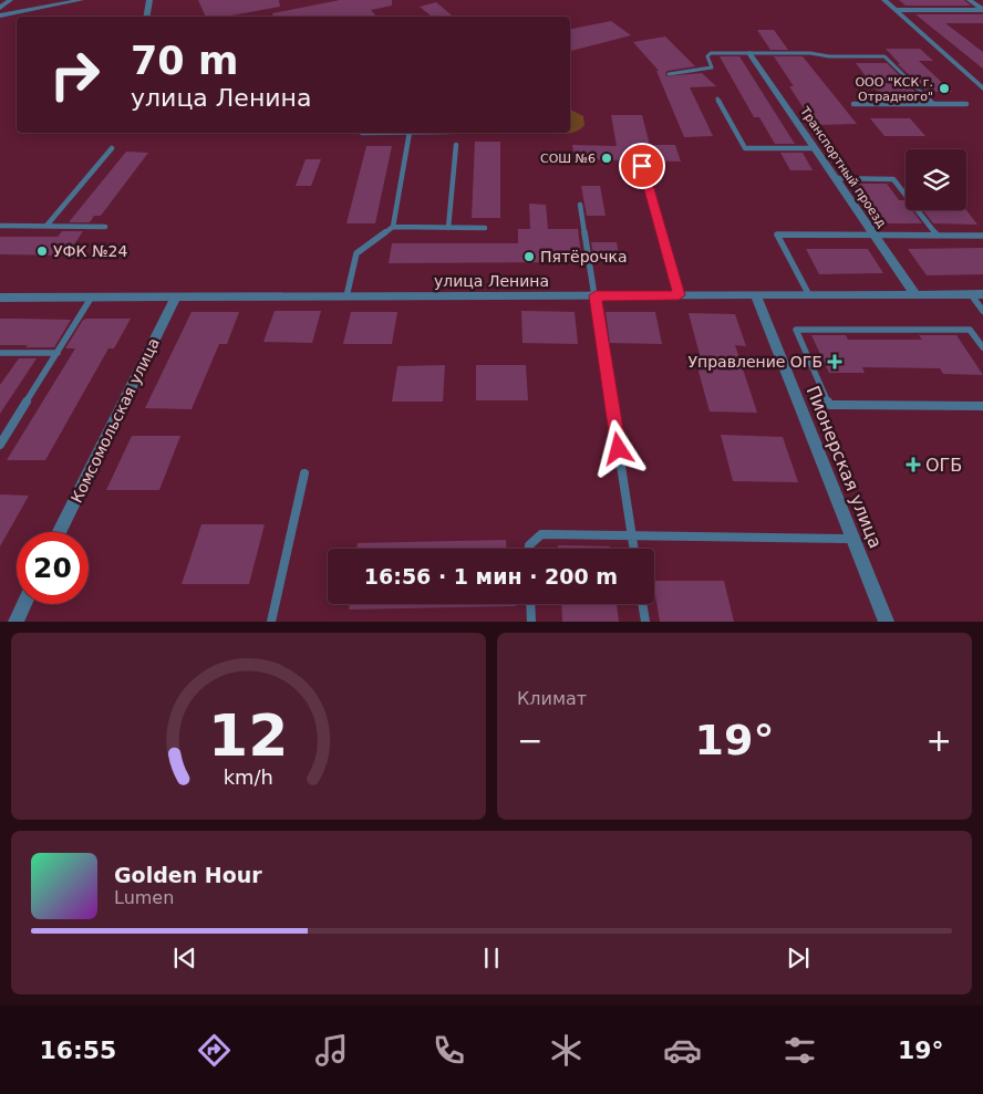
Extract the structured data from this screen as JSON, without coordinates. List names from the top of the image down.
{
  "streets": {
    "street": [
      "Транспортный проезд",
      "улица Ленина",
      "Комсомольская улица",
      "Пионерская улица"
    ]
  },
  "crossings": [
    ["Транспортный проезд", "улица Ленина"],
    ["улица Ленина", "Комсомольская улица"],
    ["улица Ленина", "Пионерская улица"]
  ],
  "places": {
    "other": [
      "ООО \"КСК г. Отрадного\"",
      "СОШ №6",
      "УФК №24",
      "Пятёрочка"
    ],
    "health": ["Управление ОГБ", "ОГБ"]
  },
  "page": {
    "turn": ["70 m", "улица Ленина"],
    "limit": "20",
    "trip": "16:56 · 1 мин · 200 m",
    "tile": "Климат",
    "heat": ["−", "19°", "+"],
    "song": ["Golden Hour", "Lumen"],
    "tabs": ["16:55", "19°"],
    "gauge": ["12", "km/h"]
  }
}
